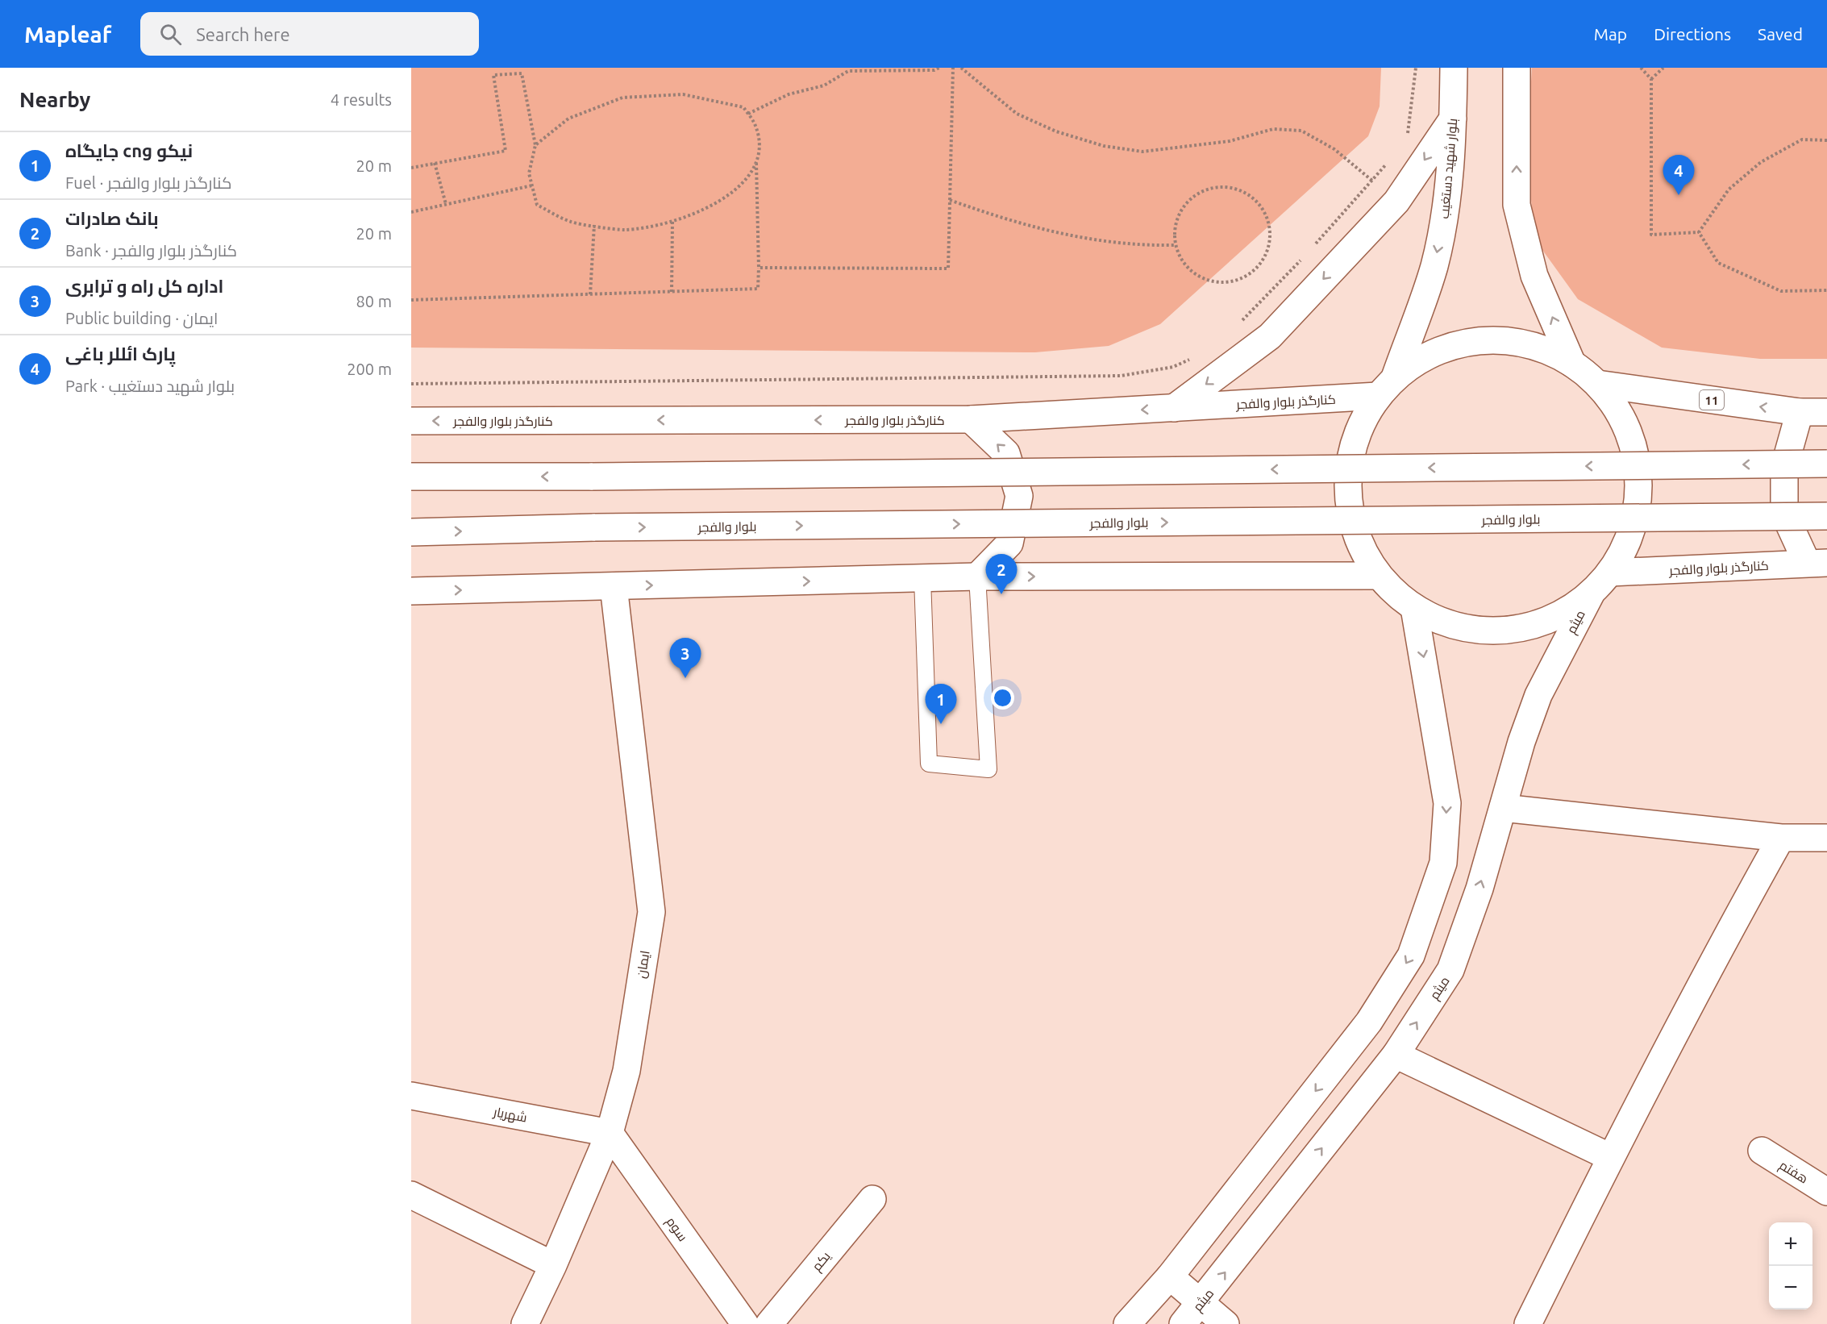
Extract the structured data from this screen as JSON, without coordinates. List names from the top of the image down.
{
  "streets": {
    "main road": [
      "بلوار شهید دستغیب",
      "11",
      "کنارگذر بلوار والفجر",
      "بلوار والفجر",
      "میثم",
      "ایمان",
      "شهریار",
      "هفتم",
      "سوم",
      "یکم"
    ]
  },
  "crossings": [
    ["بلوار شهید دستغیب", "کنارگذر بلوار والفجر"],
    ["ایمان", "شهریار"],
    ["ایمان", "سوم"],
    ["شهریار", "سوم"]
  ],
  "page": {
    "header": "Mapleaf",
    "search": "Search here",
    "nav": ["Map", "Directions", "Saved"],
    "heading": ["Nearby", "4 results"],
    "list": [
      {
        "mark": "1",
        "name": "جایگاه cng نیکو",
        "note": "Fuel · کنارگذر بلوار والفجر",
        "value": "20 m"
      },
      {
        "mark": "2",
        "name": "بانک صادرات",
        "note": "Bank · کنارگذر بلوار والفجر",
        "value": "20 m"
      },
      {
        "mark": "3",
        "name": "اداره کل راه و ترابری",
        "note": "Public building · ایمان",
        "value": "80 m"
      },
      {
        "mark": "4",
        "name": "پارک ائللر باغی",
        "note": "Park · بلوار شهید دستغیب",
        "value": "200 m"
      }
    ],
    "pins": [
      "4",
      "2",
      "3",
      "1"
    ],
    "map_buttons": ["+", "−"]
  }
}
